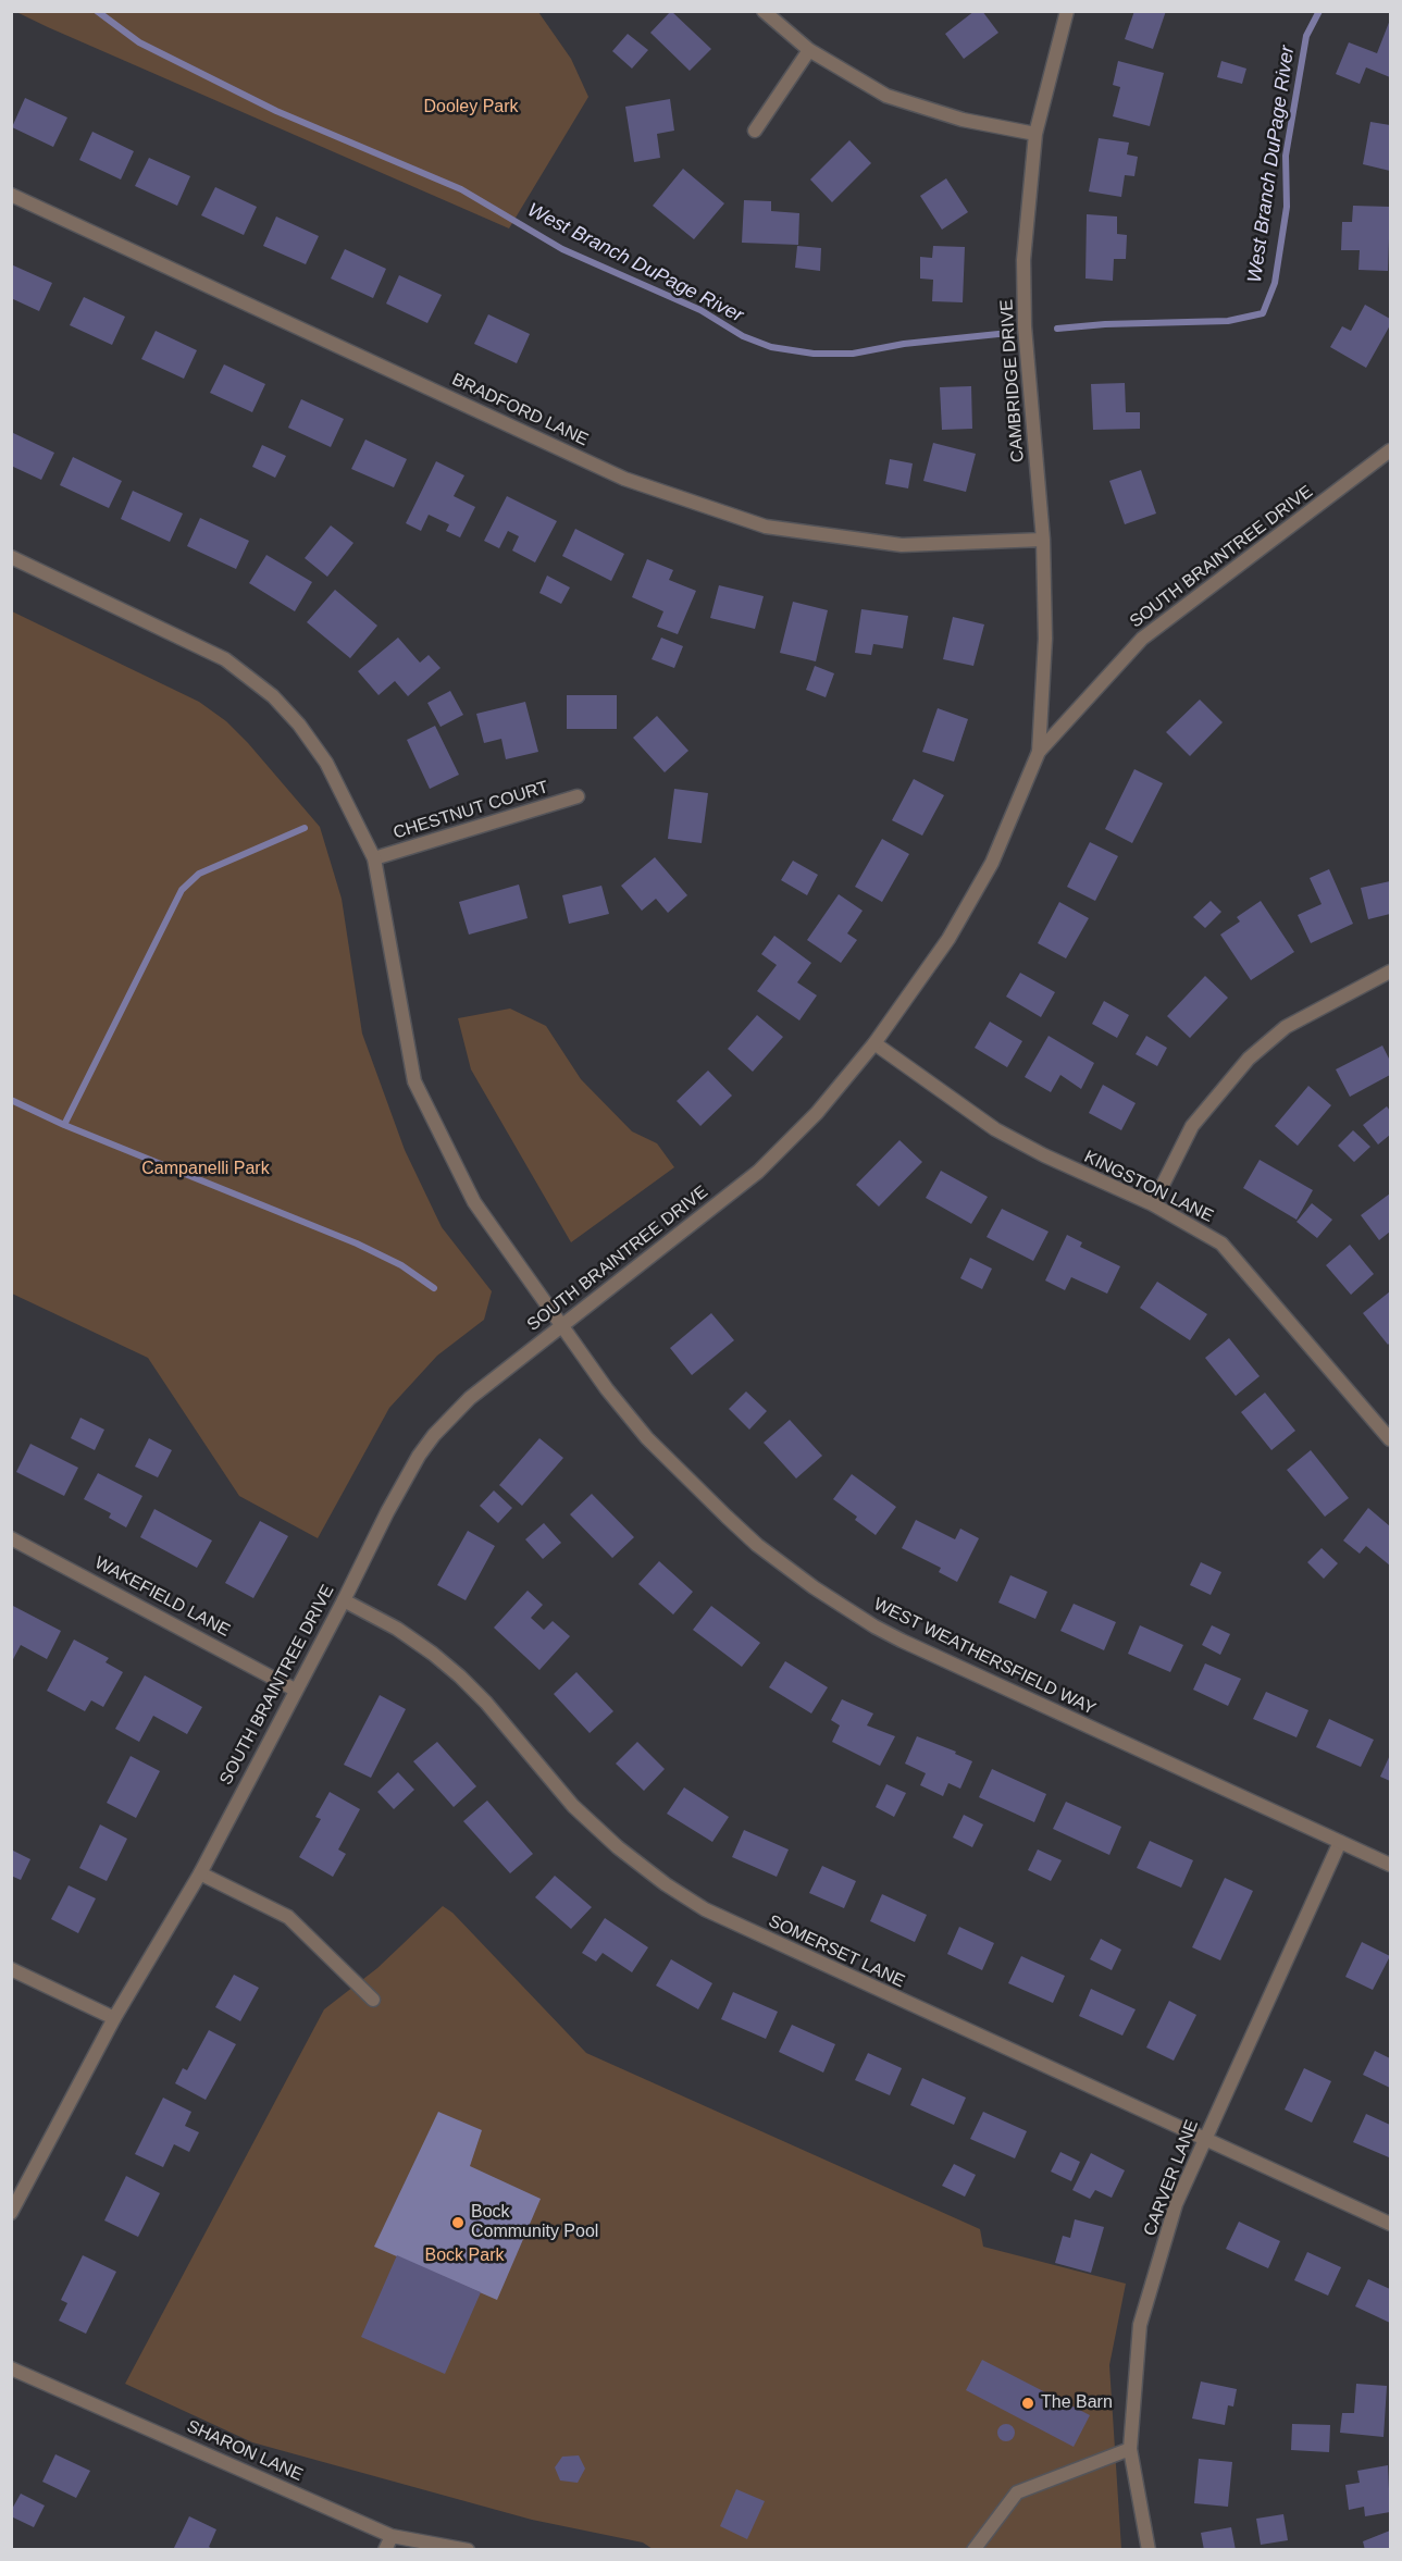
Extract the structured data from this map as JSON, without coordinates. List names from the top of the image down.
{
  "streets": {
    "street": [
      "CAMBRIDGE DRIVE",
      "BRADFORD LANE",
      "SOUTH BRAINTREE DRIVE",
      "CHESTNUT COURT",
      "KINGSTON LANE",
      "WAKEFIELD LANE",
      "WEST WEATHERSFIELD WAY",
      "SOMERSET LANE",
      "CARVER LANE",
      "SHARON LANE"
    ]
  },
  "crossings": [
    ["CAMBRIDGE DRIVE", "BRADFORD LANE"],
    ["CAMBRIDGE DRIVE", "SOUTH BRAINTREE DRIVE"],
    ["SOUTH BRAINTREE DRIVE", "KINGSTON LANE"],
    ["SOUTH BRAINTREE DRIVE", "WAKEFIELD LANE"],
    ["SOUTH BRAINTREE DRIVE", "WEST WEATHERSFIELD WAY"],
    ["SOUTH BRAINTREE DRIVE", "SOMERSET LANE"],
    ["CHESTNUT COURT", "WEST WEATHERSFIELD WAY"],
    ["WEST WEATHERSFIELD WAY", "CARVER LANE"],
    ["SOMERSET LANE", "CARVER LANE"]
  ],
  "water": ["West Branch DuPage River"],
  "parks": ["Dooley Park", "Campanelli Park", "Bock Park"],
  "places": ["Bock Community Pool", "The Barn"]
}
